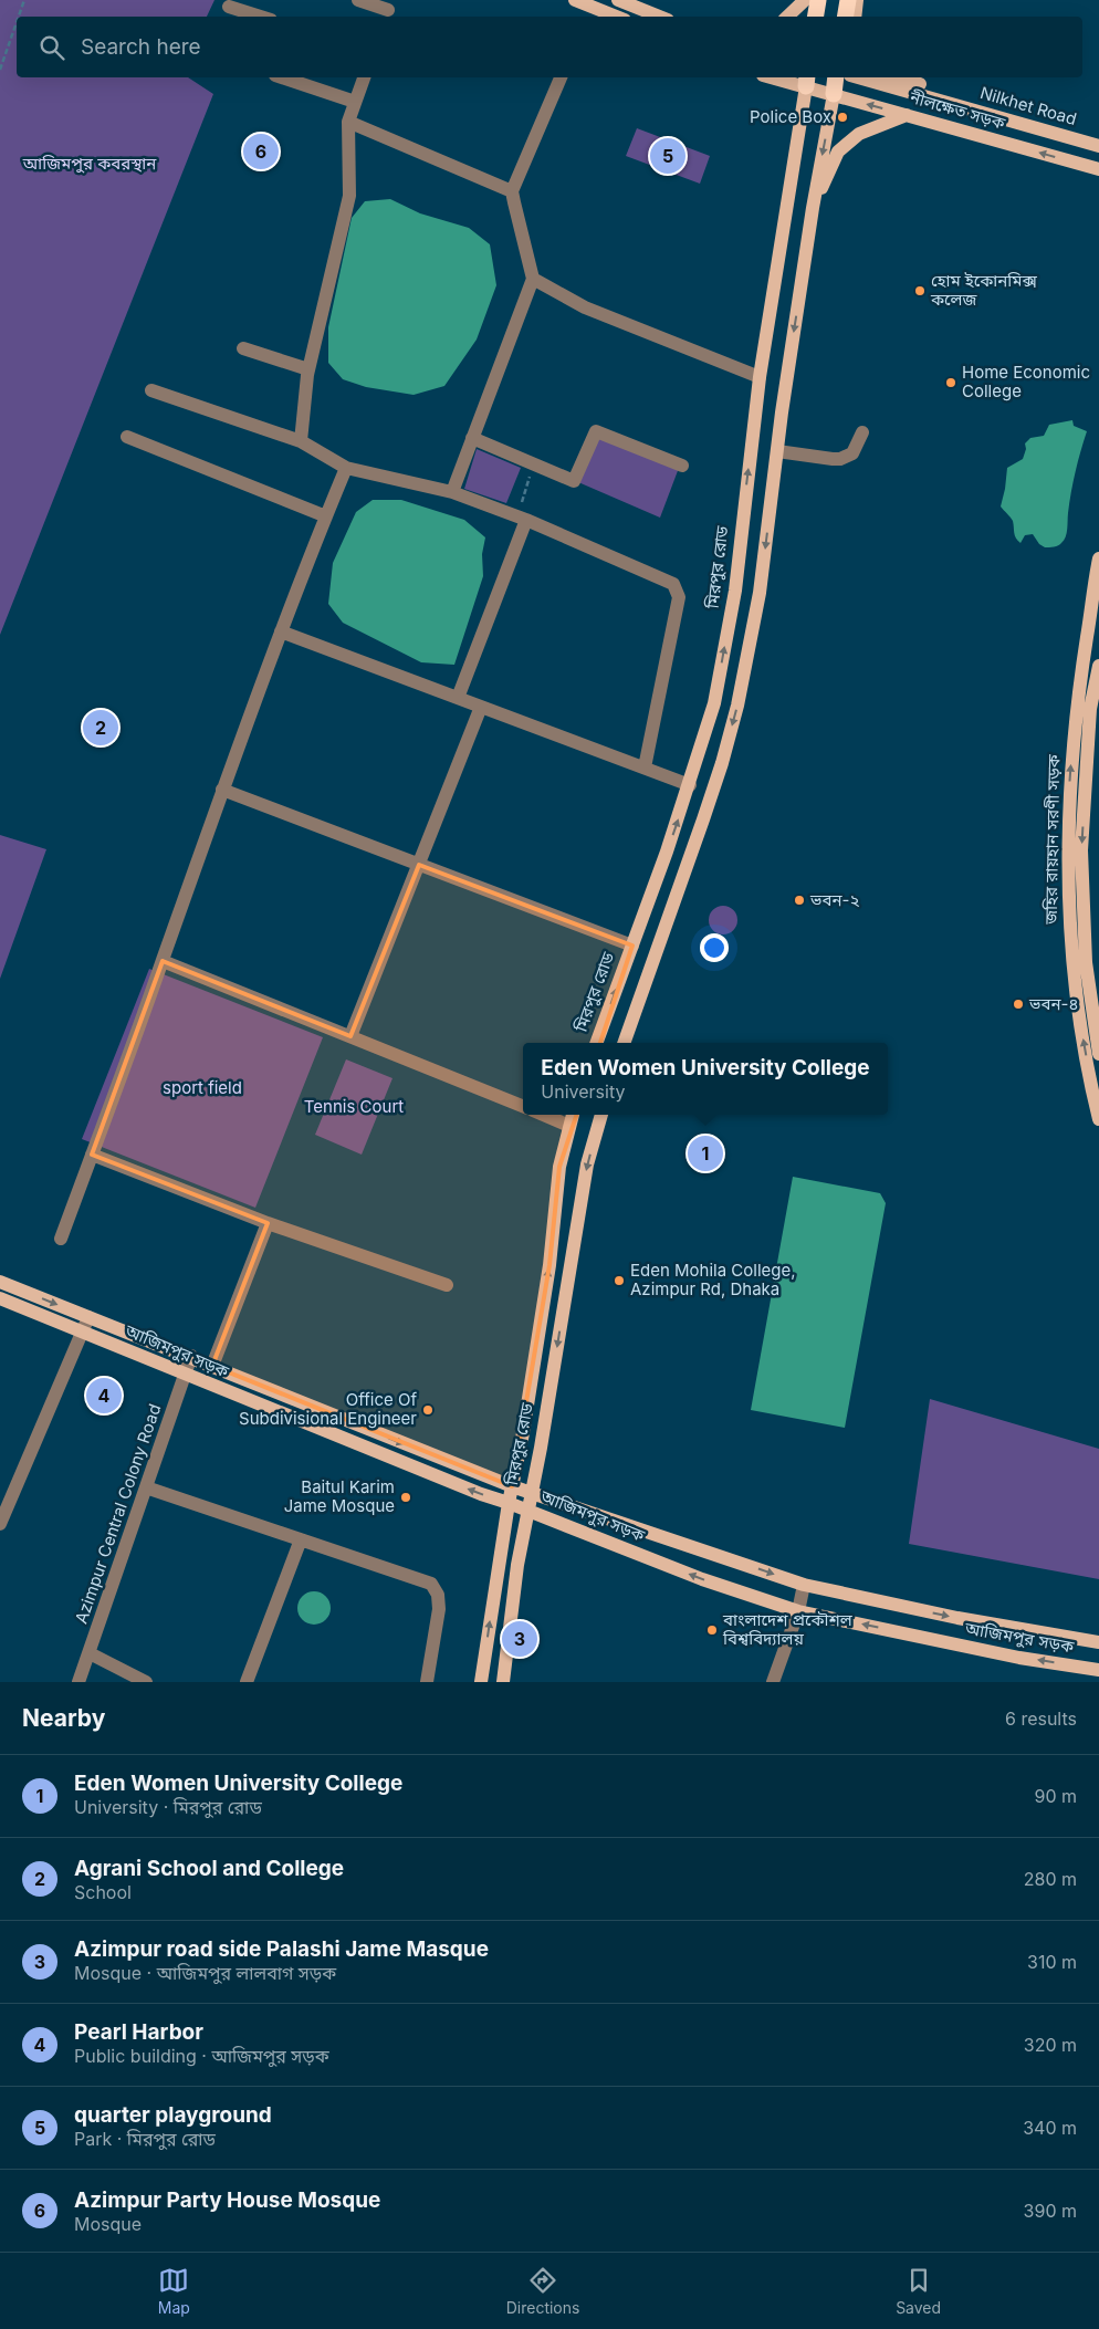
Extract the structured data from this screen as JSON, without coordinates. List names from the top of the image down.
{
  "streets": {
    "main road": [
      "Nilkhet Road",
      "নীলক্ষেত সড়ক",
      "মিরপুর রোড",
      "জহির রায়হান সরণী সড়ক",
      "আজিমপুর সড়ক"
    ],
    "street": ["Azimpur Central Colony Road"]
  },
  "crossings": [
    ["নীলক্ষেত সড়ক", "মিরপুর রোড"],
    ["মিরপুর রোড", "আজিমপুর সড়ক"],
    ["আজিমপুর সড়ক", "Azimpur Central Colony Road"]
  ],
  "parks": ["আজিমপুর কবরস্থান", "sport field", "Tennis Court"],
  "places": [
    "Police Box",
    "হোম ইকোনমিক্স কলেজ",
    "Home Economic College",
    "ভবন-২",
    "ভবন-৪",
    "Eden Mohila College, Azimpur Rd, Dhaka",
    "Office Of Subdivisional Engineer",
    "Baitul Karim Jame Mosque",
    "বাংলাদেশ প্রকৌশল বিশ্ববিদ্যালয়"
  ],
  "page": {
    "search": "Search here",
    "pins": [
      "6",
      "5",
      "2",
      "1",
      "4",
      "3"
    ],
    "popup": ["Eden Women University College", "University"],
    "heading": ["Nearby", "6 results"],
    "list": [
      {
        "mark": "1",
        "name": "Eden Women University College",
        "note": "University · মিরপুর রোড",
        "value": "90 m"
      },
      {
        "mark": "2",
        "name": "Agrani School and College",
        "note": "School",
        "value": "280 m"
      },
      {
        "mark": "3",
        "name": "Azimpur road side Palashi Jame Masque",
        "note": "Mosque · আজিমপুর লালবাগ সড়ক",
        "value": "310 m"
      },
      {
        "mark": "4",
        "name": "Pearl Harbor",
        "note": "Public building · আজিমপুর সড়ক",
        "value": "320 m"
      },
      {
        "mark": "5",
        "name": "quarter playground",
        "note": "Park · মিরপুর রোড",
        "value": "340 m"
      },
      {
        "mark": "6",
        "name": "Azimpur Party House Mosque",
        "note": "Mosque",
        "value": "390 m"
      }
    ],
    "nav": ["Map", "Directions", "Saved"]
  }
}
